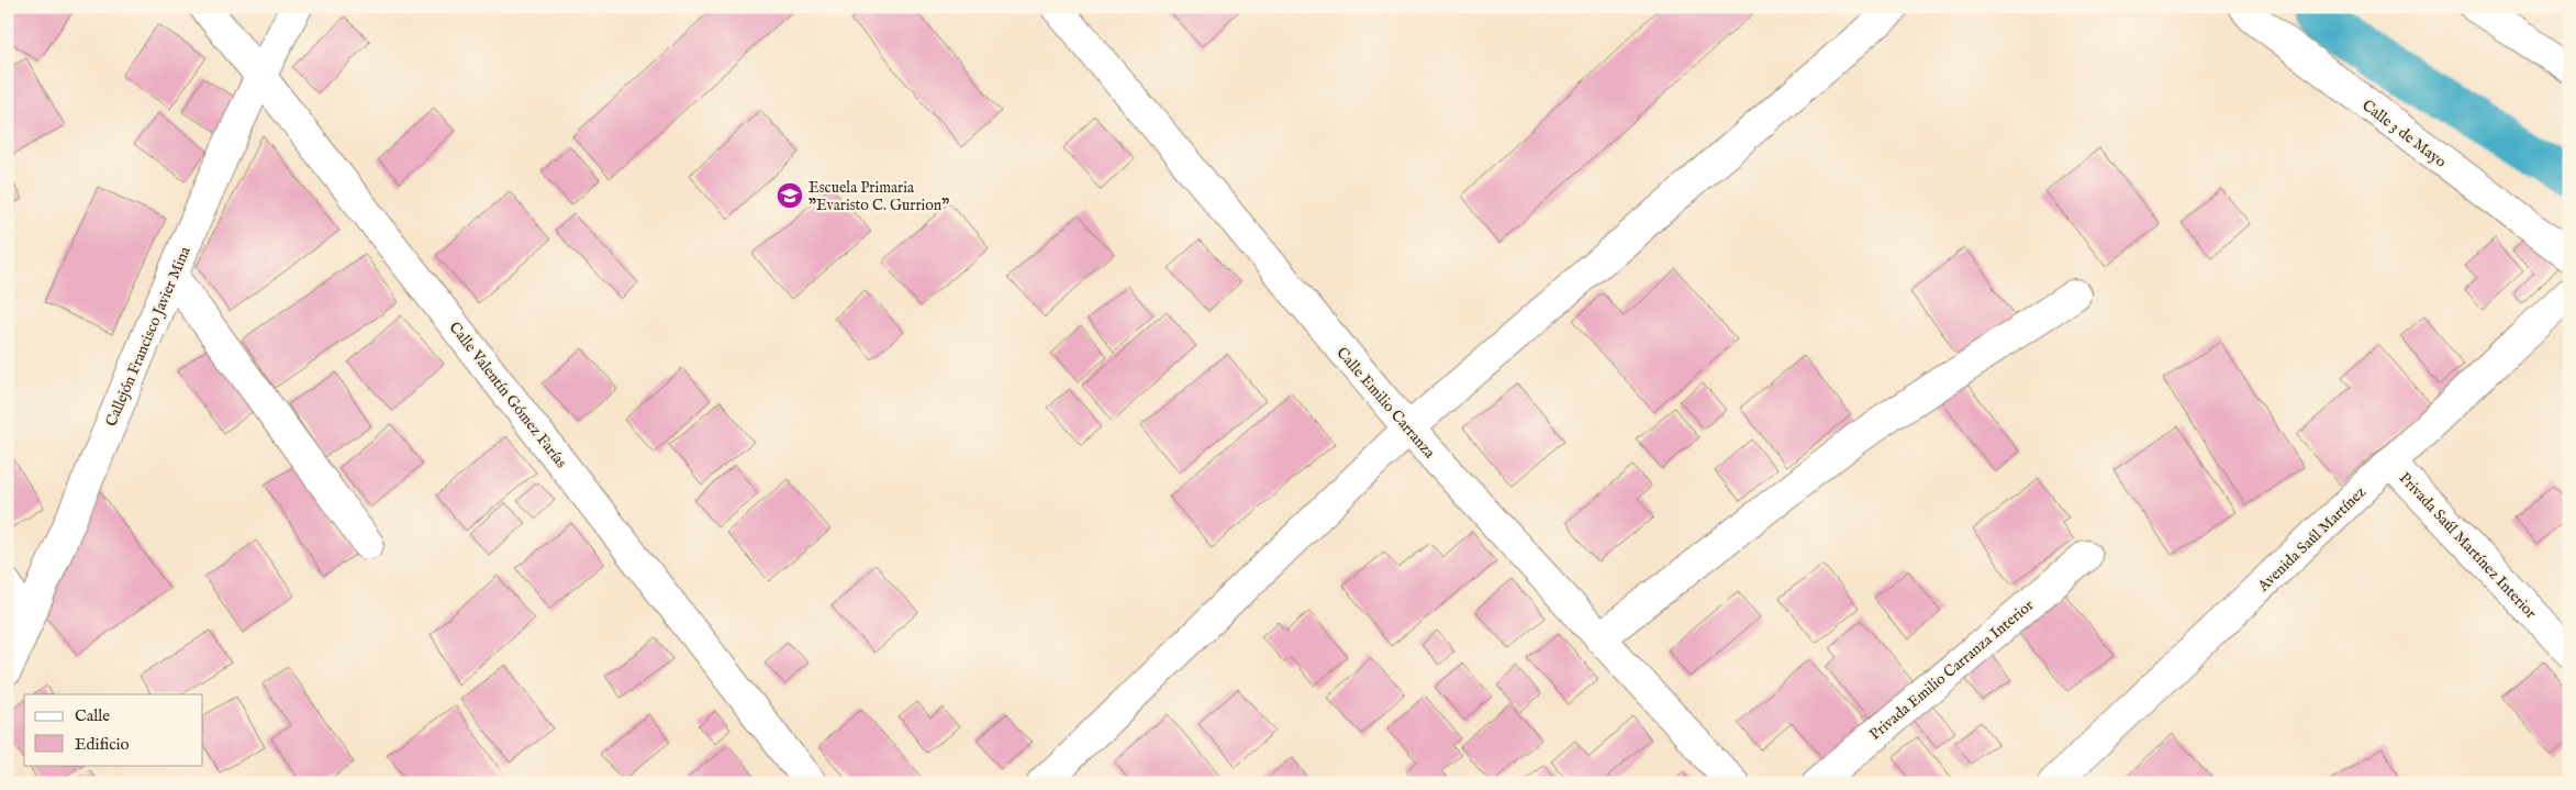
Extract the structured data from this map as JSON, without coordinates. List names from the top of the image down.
{
  "streets": {
    "street": [
      "Calle 3 de Mayo",
      "Callejón Francisco Javier Mina",
      "Calle Valentín Gómez Farías",
      "Calle Emilio Carranza",
      "Avenida Saúl Martínez",
      "Privada Saúl Martínez Interior",
      "Privada Emilio Carranza Interior"
    ]
  },
  "crossings": [
    ["Callejón Francisco Javier Mina", "Calle Valentín Gómez Farías"],
    ["Avenida Saúl Martínez", "Privada Saúl Martínez Interior"]
  ],
  "places": {
    "school or university": ["Escuela Primaria \"Evaristo C. Gurrion\""]
  },
  "legend": ["Calle", "Edificio"]
}
